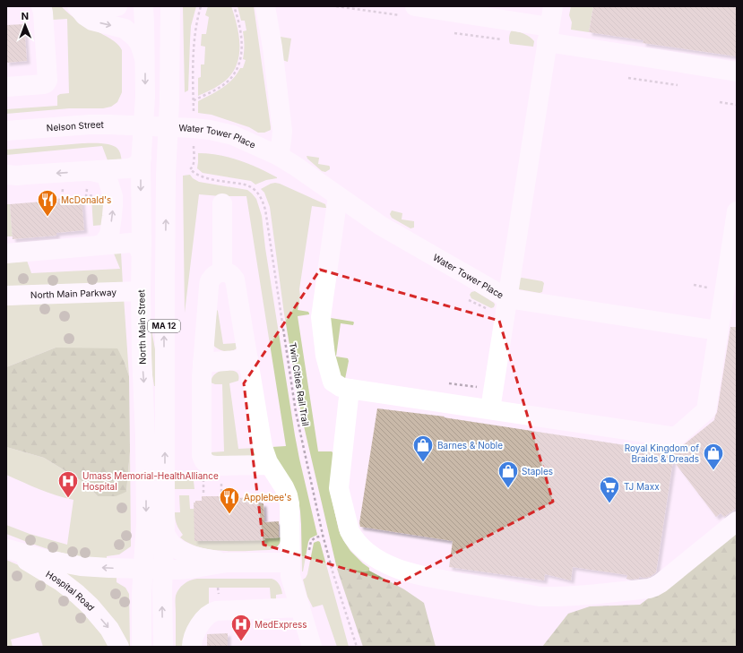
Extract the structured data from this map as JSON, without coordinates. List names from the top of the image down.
{
  "streets": {
    "main road": [
      "Nelson Street",
      "Water Tower Place",
      "North Main Parkway",
      "MA 12",
      "North Main Street",
      "Hospital Road"
    ],
    "path": ["Twin Cities Rail Trail"]
  },
  "crossings": [
    ["Nelson Street", "Water Tower Place"],
    ["Nelson Street", "MA 12"],
    ["Nelson Street", "North Main Street"],
    ["Water Tower Place", "MA 12"],
    ["North Main Parkway", "North Main Street"],
    ["MA 12", "Hospital Road"],
    ["North Main Street", "Hospital Road"]
  ],
  "places": {
    "restaurant": ["McDonald's", "Applebee's"],
    "shop": ["Barnes & Noble", "Royal Kingdom of Braids & Dreads", "Staples"],
    "hospital": ["Umass Memorial-HealthAlliance Hospital", "MedExpress"],
    "supermarket": ["TJ Maxx"]
  },
  "north": "top"
}
